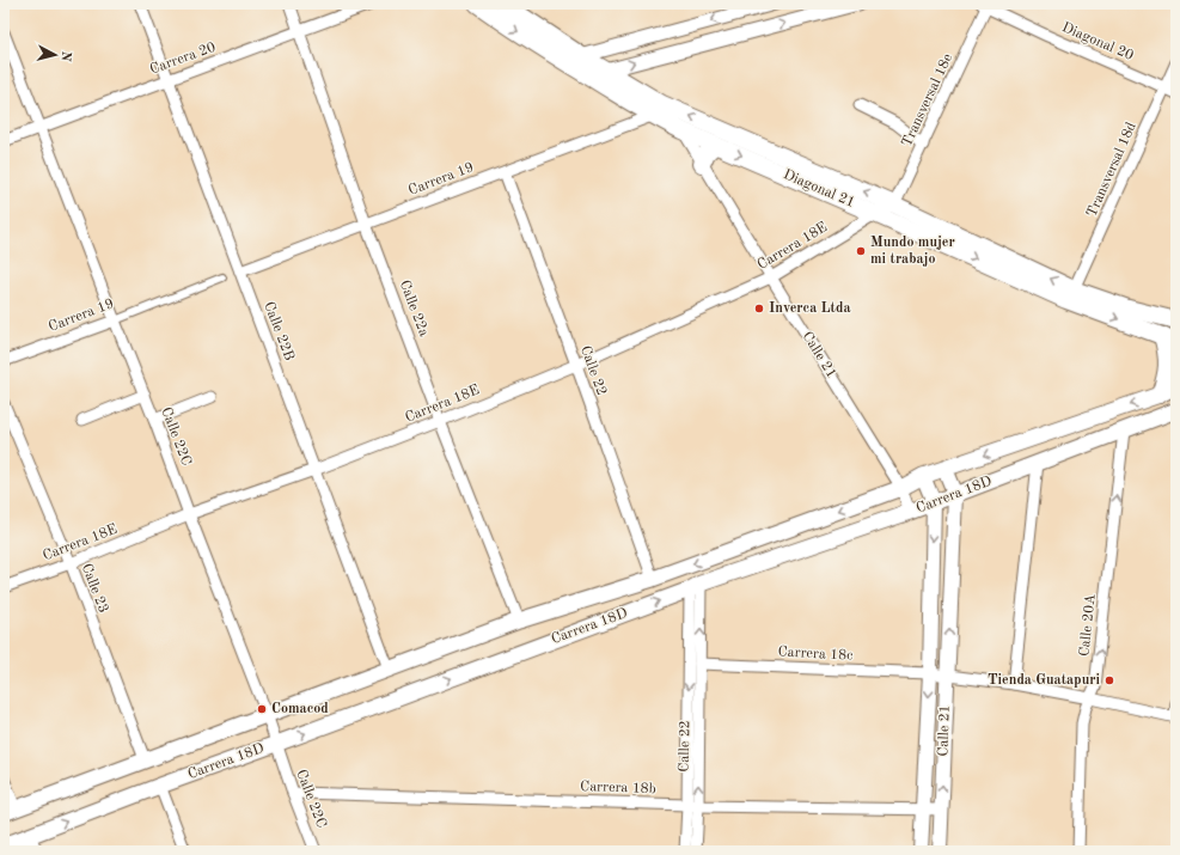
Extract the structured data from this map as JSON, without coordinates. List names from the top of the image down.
{
  "streets": {
    "highway": ["Diagonal 21"],
    "main road": ["Calle 21", "Carrera 18D"],
    "street": [
      "Diagonal 20",
      "Carrera 20",
      "Transversal 18e",
      "Transversal 18d",
      "Carrera 19",
      "Carrera 18E",
      "Calle 22a",
      "Calle 22B",
      "Calle 22",
      "Calle 22C",
      "Calle 23",
      "Calle 20A",
      "Carrera 18c",
      "Carrera 18b"
    ]
  },
  "crossings": [
    ["Diagonal 20", "Transversal 18e"],
    ["Diagonal 20", "Transversal 18d"],
    ["Carrera 20", "Calle 22a"],
    ["Carrera 20", "Calle 22B"],
    ["Carrera 20", "Calle 22C"],
    ["Transversal 18e", "Diagonal 21"],
    ["Transversal 18e", "Carrera 18E"],
    ["Transversal 18d", "Diagonal 21"],
    ["Carrera 19", "Diagonal 21"],
    ["Carrera 19", "Calle 22a"],
    ["Carrera 19", "Calle 22B"],
    ["Carrera 19", "Calle 22"],
    ["Carrera 19", "Calle 22C"],
    ["Diagonal 21", "Carrera 18E"],
    ["Diagonal 21", "Calle 21"],
    ["Carrera 18E", "Calle 22a"],
    ["Carrera 18E", "Calle 22B"],
    ["Carrera 18E", "Calle 21"],
    ["Carrera 18E", "Calle 22"],
    ["Carrera 18E", "Calle 22C"],
    ["Carrera 18E", "Calle 23"],
    ["Calle 22a", "Carrera 18D"],
    ["Calle 22B", "Carrera 18D"],
    ["Calle 21", "Carrera 18D"],
    ["Calle 21", "Carrera 18c"],
    ["Calle 21", "Carrera 18b"],
    ["Calle 22", "Carrera 18D"],
    ["Calle 22", "Carrera 18c"],
    ["Calle 22", "Carrera 18b"],
    ["Calle 22C", "Carrera 18D"],
    ["Calle 22C", "Carrera 18b"],
    ["Carrera 18D", "Calle 23"],
    ["Carrera 18D", "Calle 20A"]
  ],
  "places": [
    "Mundo mujer mi trabajo",
    "Inverca Ltda",
    "Tienda Guatapuri",
    "Comacod"
  ],
  "north": "right"
}
